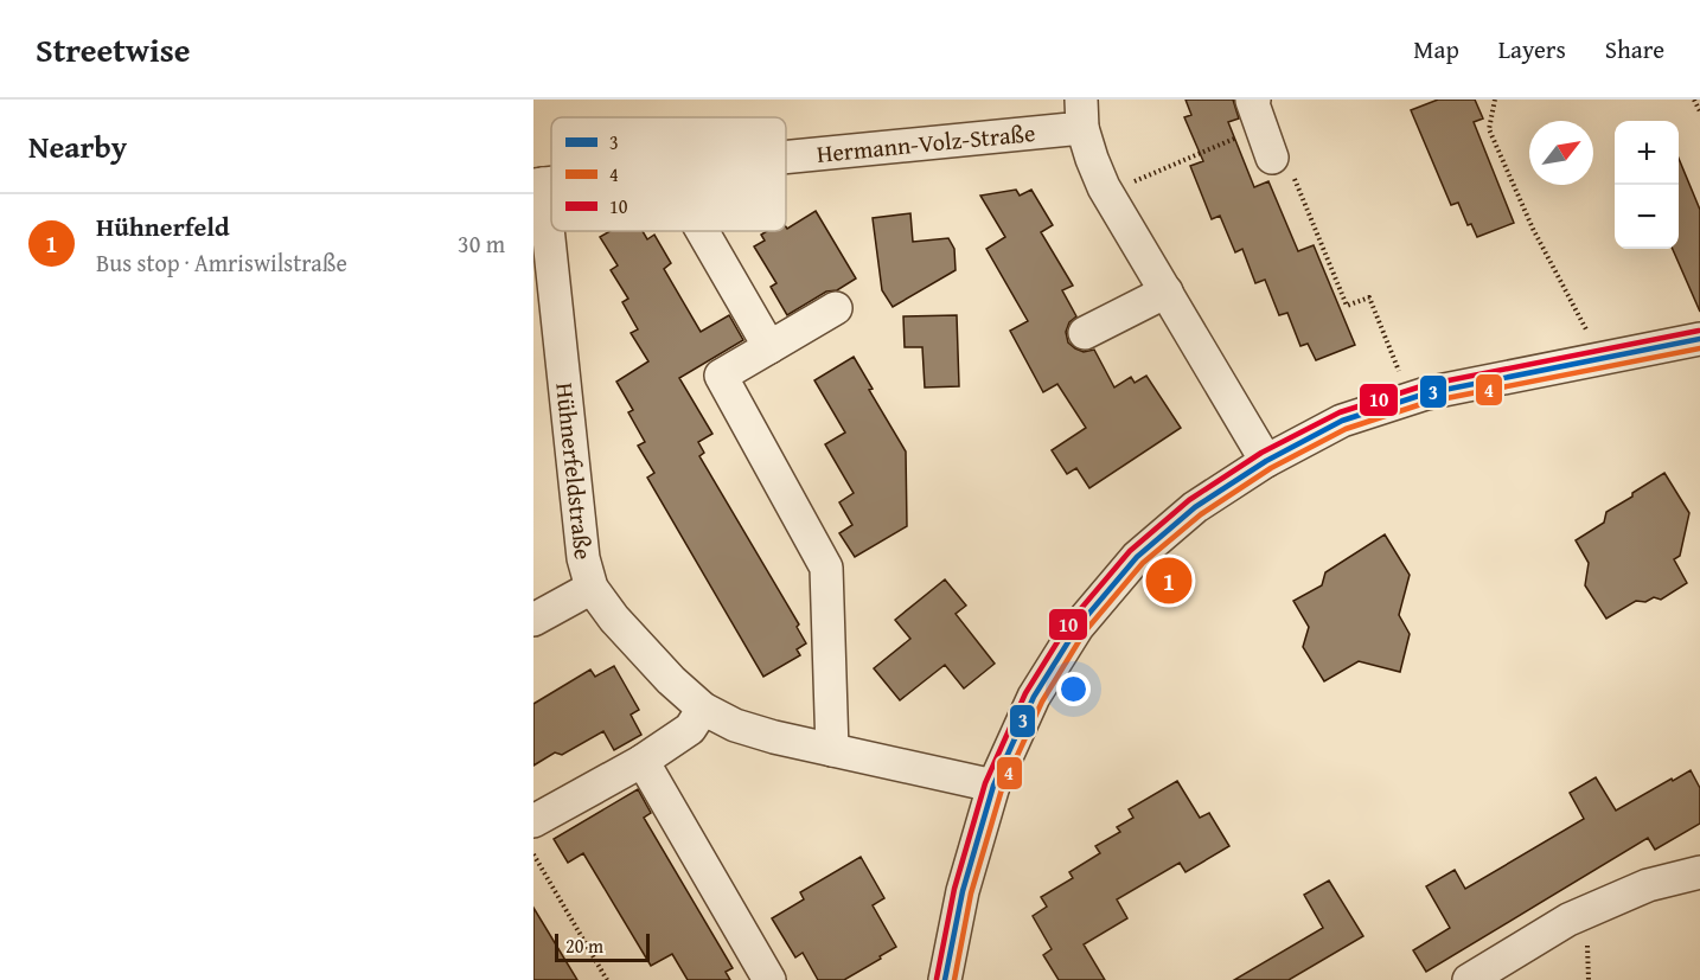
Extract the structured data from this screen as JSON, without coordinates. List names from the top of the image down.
{
  "streets": {
    "street": ["Hermann-Volz-Straße", "Hühnerfeldstraße"]
  },
  "lines": ["transit line 10", "transit line 3", "transit line 4"],
  "legend": ["3", "4", "10"],
  "scale_bar": "20 m",
  "north": "top right",
  "page": {
    "header": "Streetwise",
    "nav": ["Map", "Layers", "Share"],
    "heading": "Nearby",
    "map_buttons": ["+", "−"],
    "list": [
      {
        "mark": "1",
        "name": "Hühnerfeld",
        "note": "Bus stop · Amriswilstraße",
        "value": "30 m"
      }
    ],
    "pins": "1",
    "scale": "20 m"
  }
}
